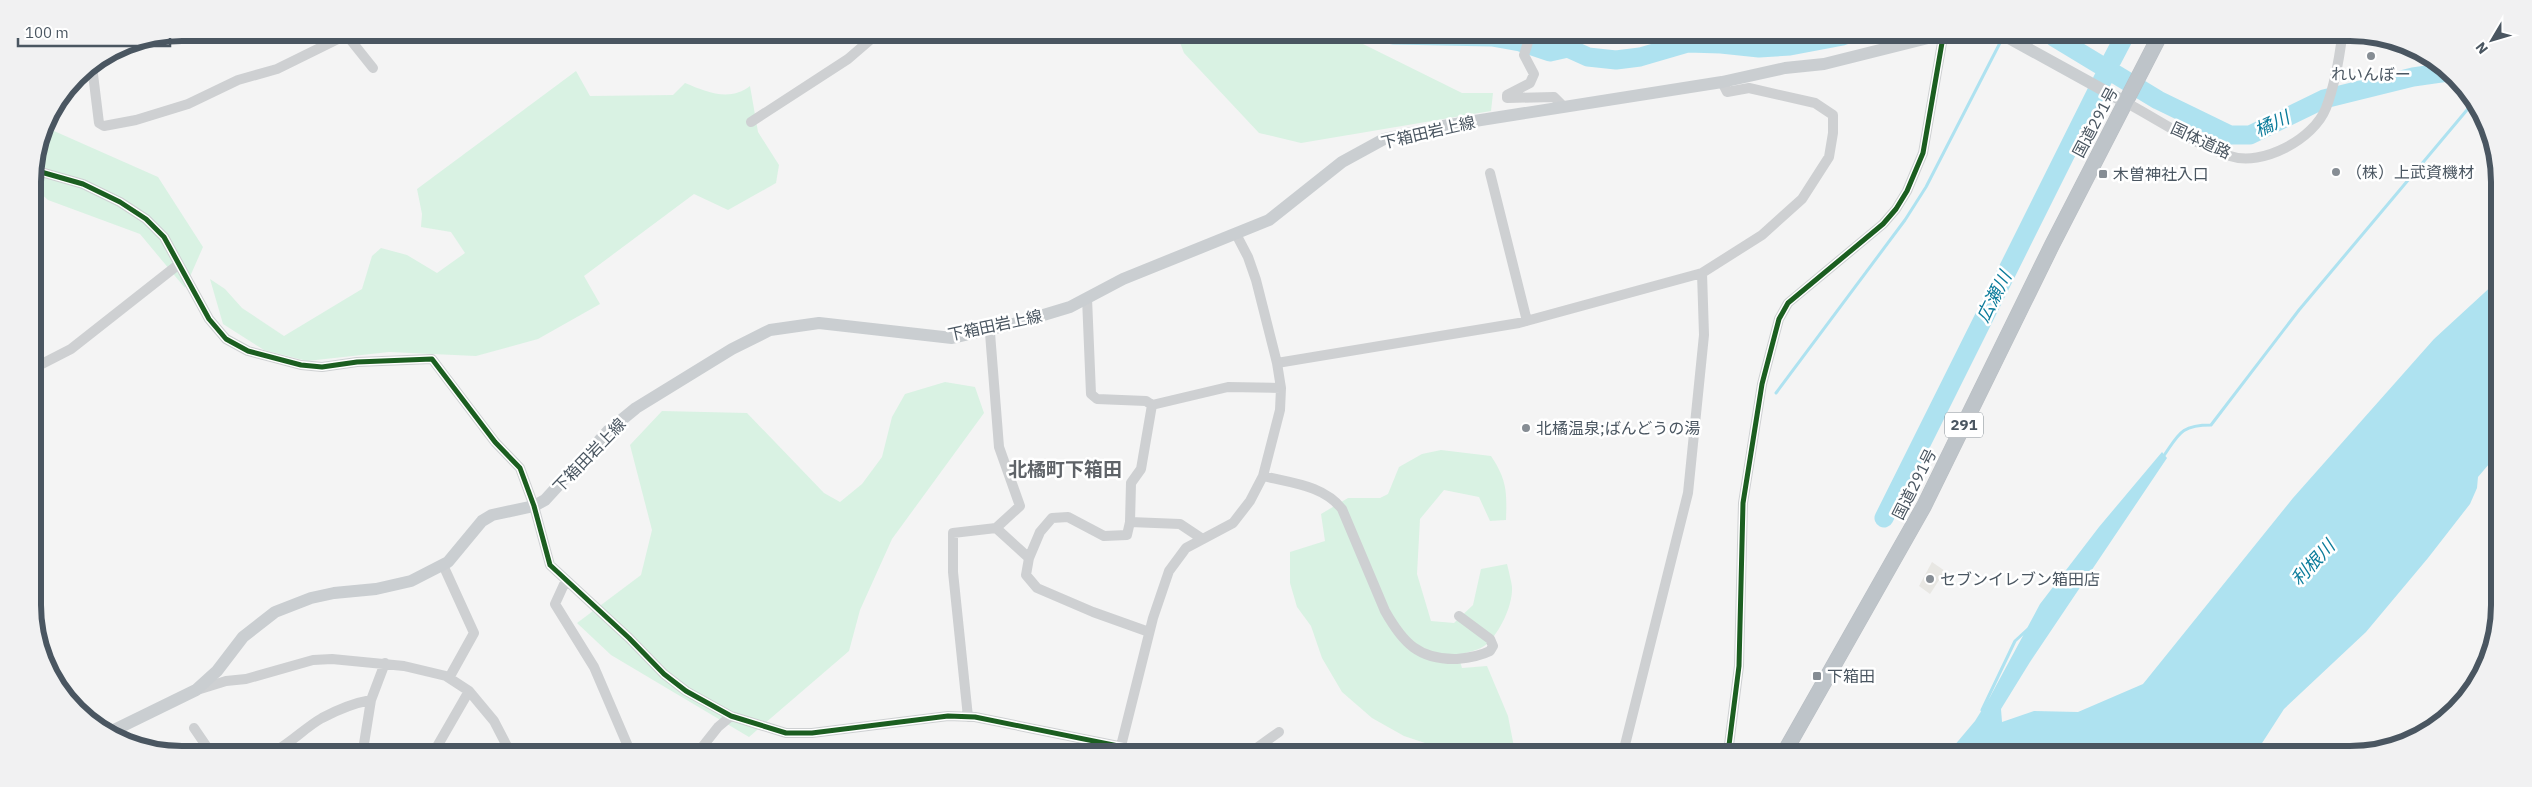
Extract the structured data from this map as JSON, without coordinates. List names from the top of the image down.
{
  "streets": {
    "highway": ["国道291号", "291"],
    "main road": ["下箱田岩上線"],
    "street": ["国体道路"]
  },
  "crossings": [
    ["国道291号", "国体道路"]
  ],
  "districts": ["北橘町下箱田"],
  "water": ["橘川", "広瀬川", "利根川"],
  "places": {
    "other": [
      "れいんぼー",
      "（株）上武資機材",
      "北橘温泉;ばんどうの湯",
      "セブンイレブン箱田店"
    ],
    "transit": ["木曽神社入口", "下箱田"]
  },
  "scale_bar": "100 m",
  "north": "bottom left"
}
